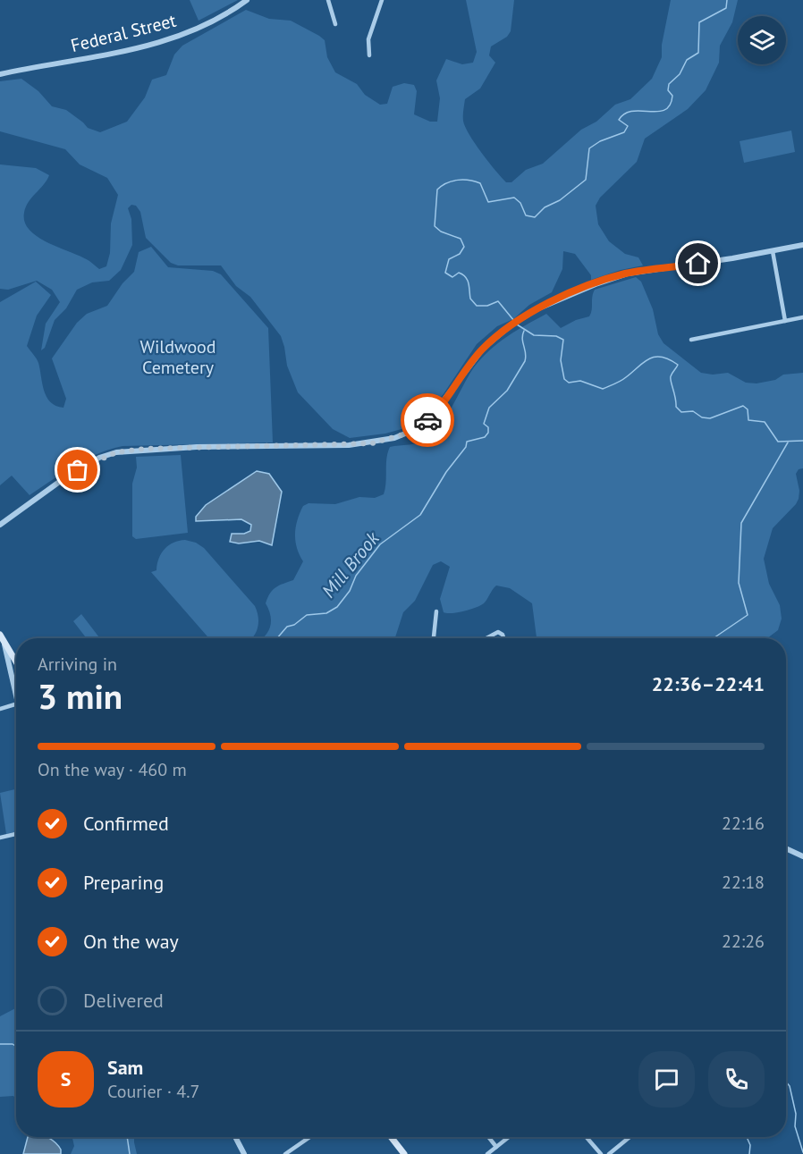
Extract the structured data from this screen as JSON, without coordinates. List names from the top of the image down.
{
  "streets": {
    "street": ["Federal Street"]
  },
  "water": ["Mill Brook"],
  "parks": ["Wildwood Cemetery"],
  "page": {
    "heading": ["3 min", "Arriving in", "22:36–22:41"],
    "panel": ["Sam", "Courier · 4.7"],
    "bar": "On the way · 460 m",
    "list": [
      ["Confirmed", "22:16"],
      ["Preparing", "22:18"],
      ["On the way", "22:26"],
      "Delivered"
    ],
    "round": "S"
  }
}
